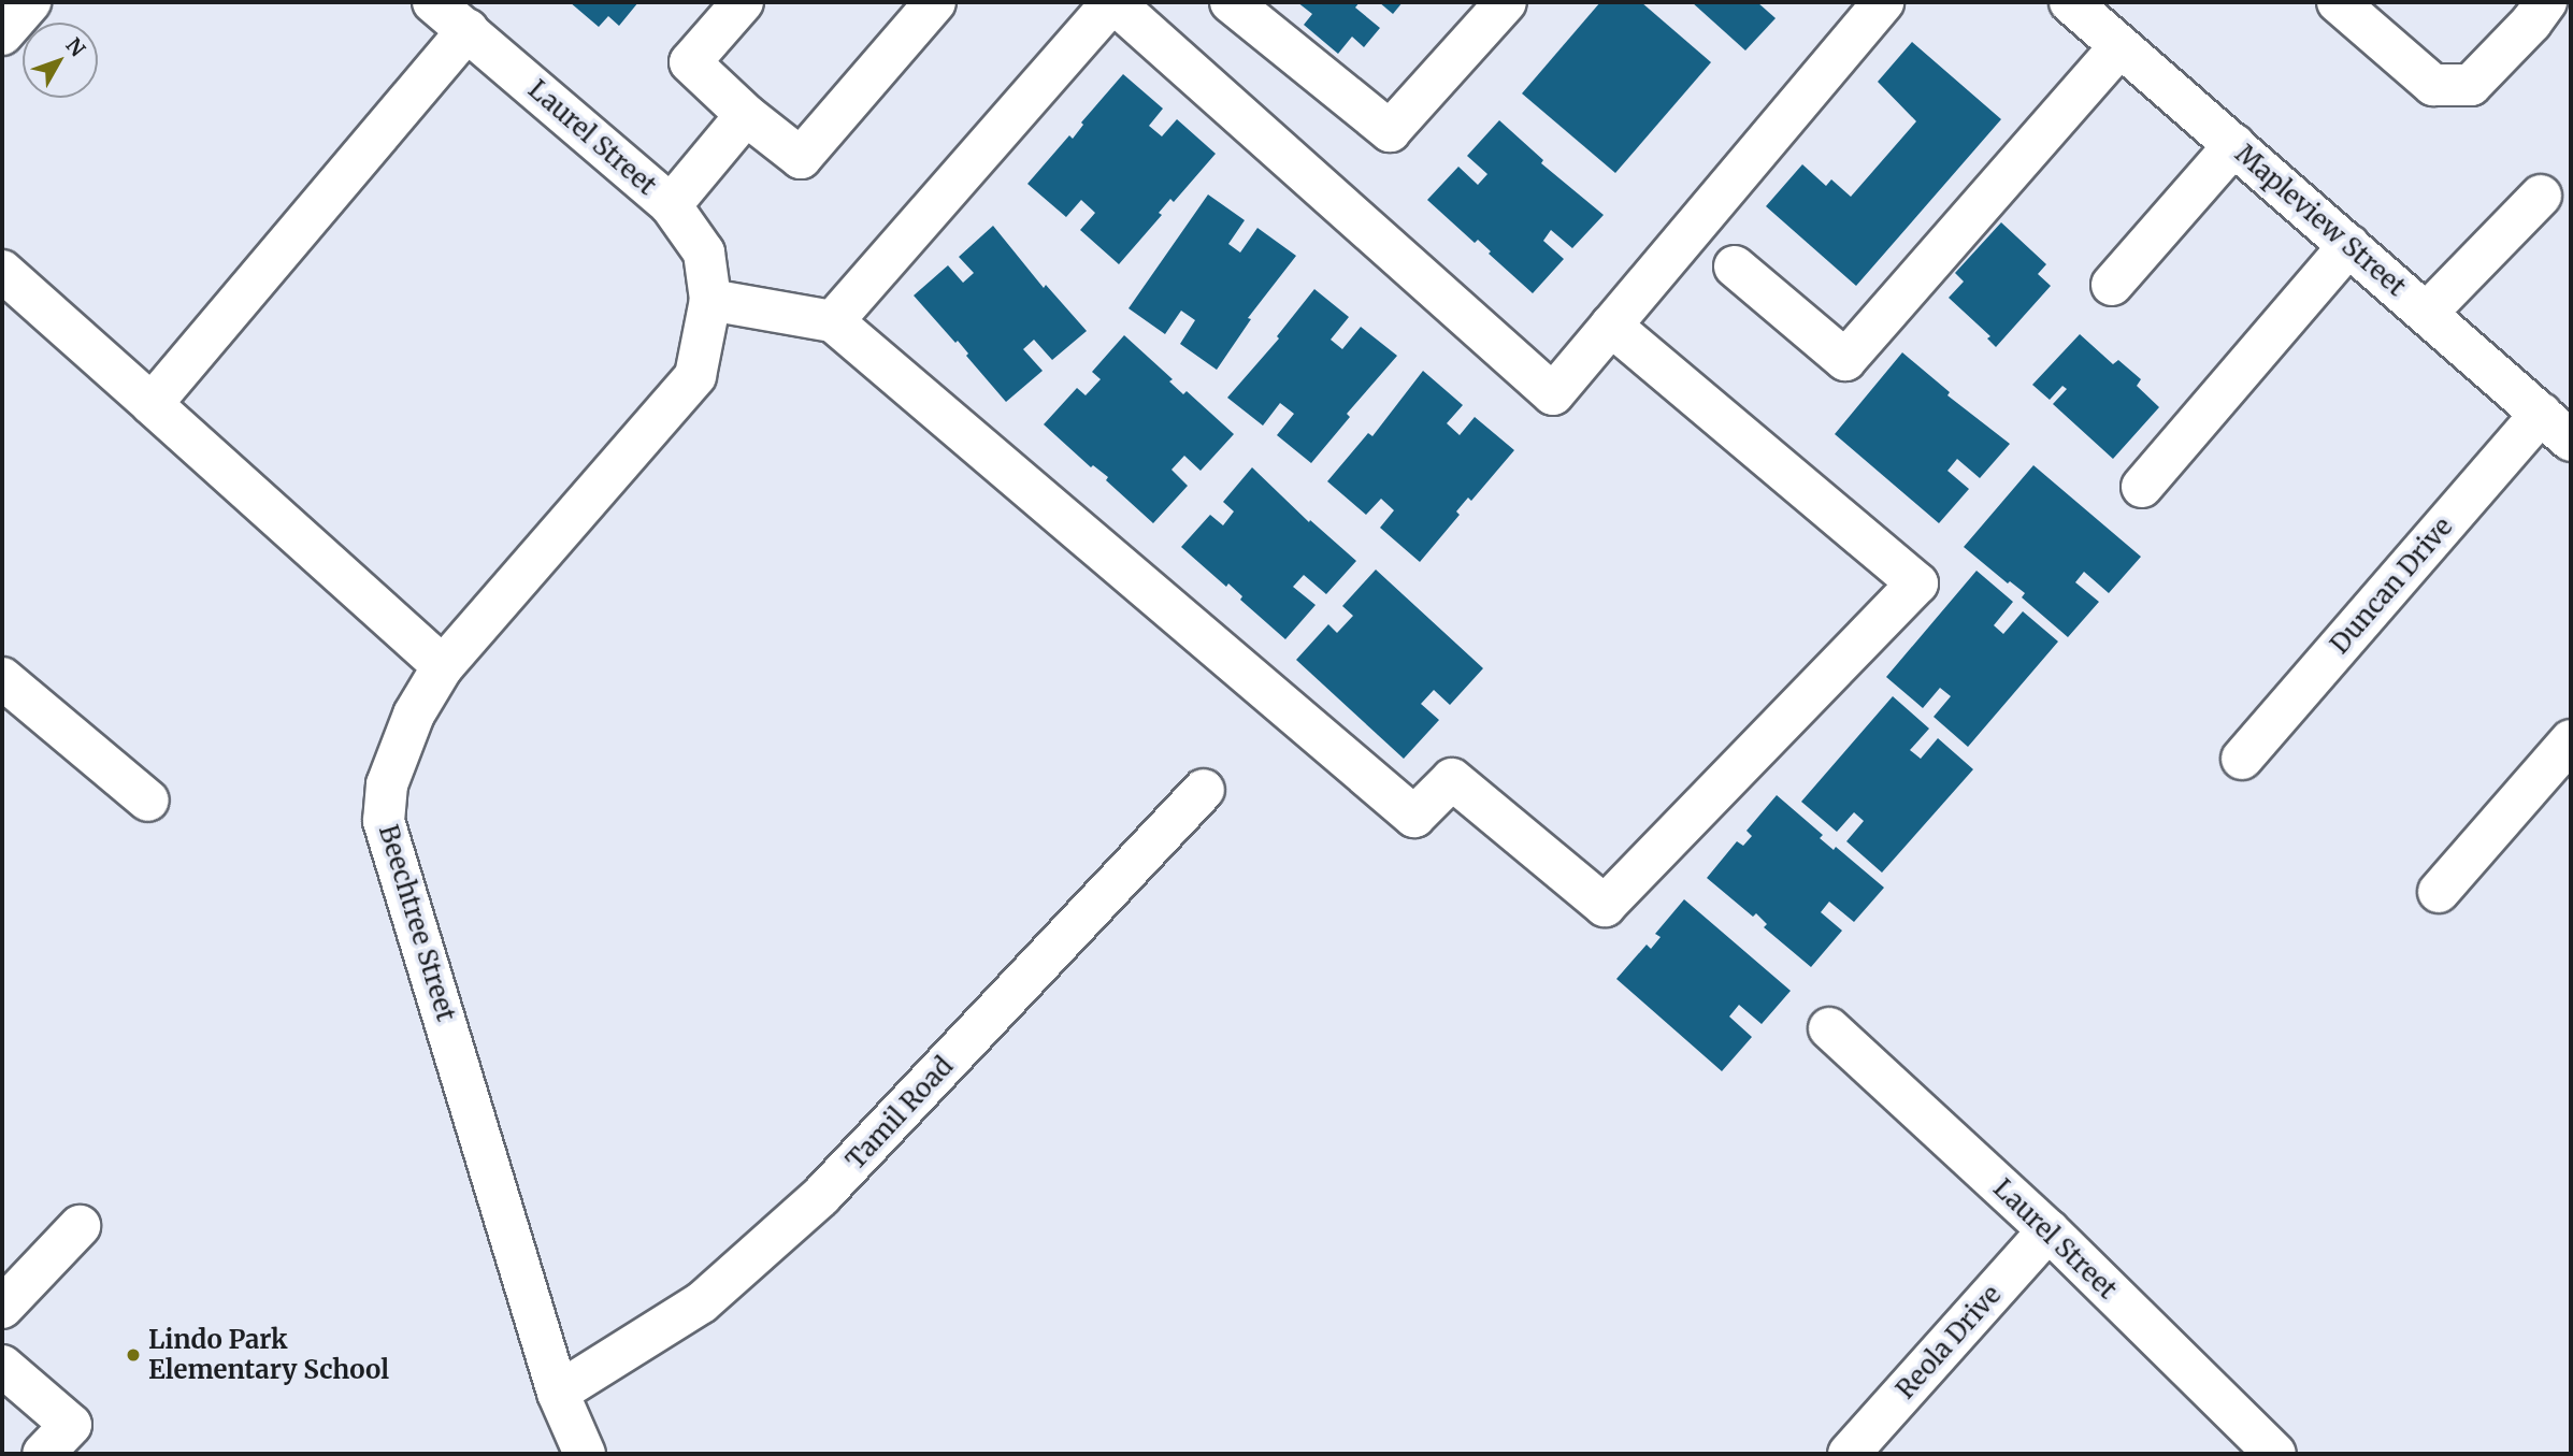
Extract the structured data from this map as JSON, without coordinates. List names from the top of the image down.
{
  "streets": {
    "street": [
      "Laurel Street",
      "Mapleview Street",
      "Duncan Drive",
      "Beechtree Street",
      "Tamil Road",
      "Reola Drive"
    ]
  },
  "crossings": [
    ["Laurel Street", "Beechtree Street"],
    ["Laurel Street", "Reola Drive"],
    ["Mapleview Street", "Duncan Drive"],
    ["Beechtree Street", "Tamil Road"]
  ],
  "places": ["Lindo Park Elementary School"],
  "north": "top right"
}
